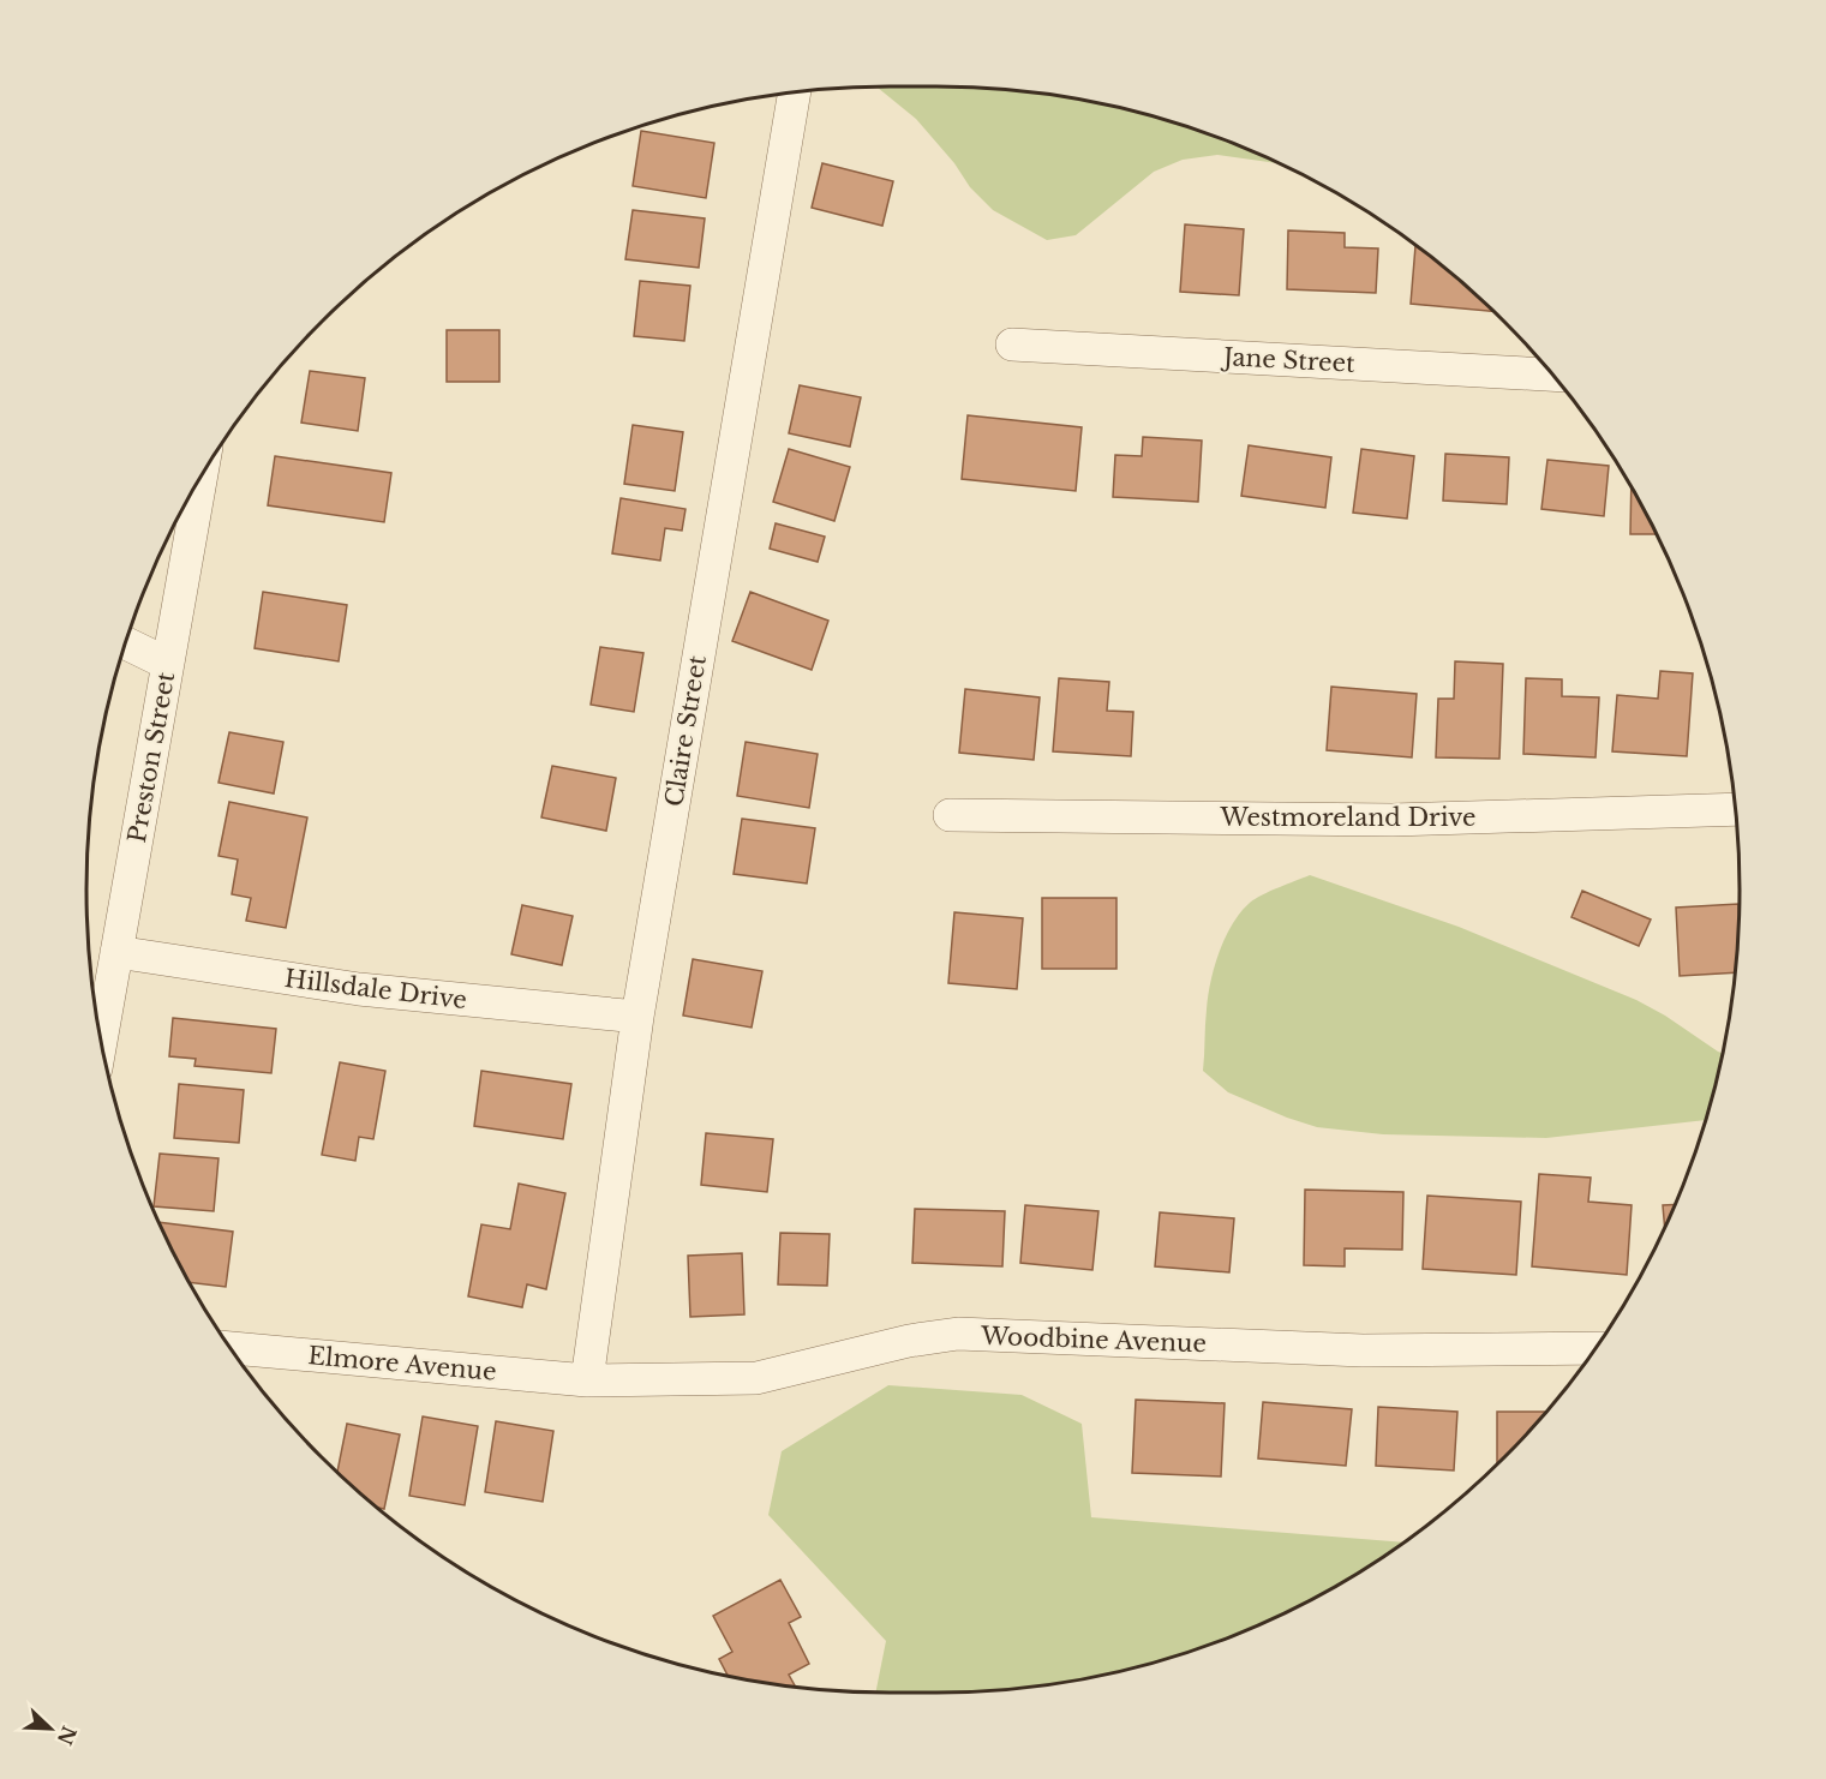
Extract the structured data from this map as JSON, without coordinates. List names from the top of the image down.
{
  "streets": {
    "street": [
      "Jane Street",
      "Claire Street",
      "Preston Street",
      "Westmoreland Drive",
      "Hillsdale Drive",
      "Woodbine Avenue",
      "Elmore Avenue"
    ]
  },
  "crossings": [
    ["Claire Street", "Hillsdale Drive"],
    ["Claire Street", "Woodbine Avenue"],
    ["Claire Street", "Elmore Avenue"],
    ["Preston Street", "Hillsdale Drive"],
    ["Woodbine Avenue", "Elmore Avenue"]
  ],
  "north": "bottom right"
}
